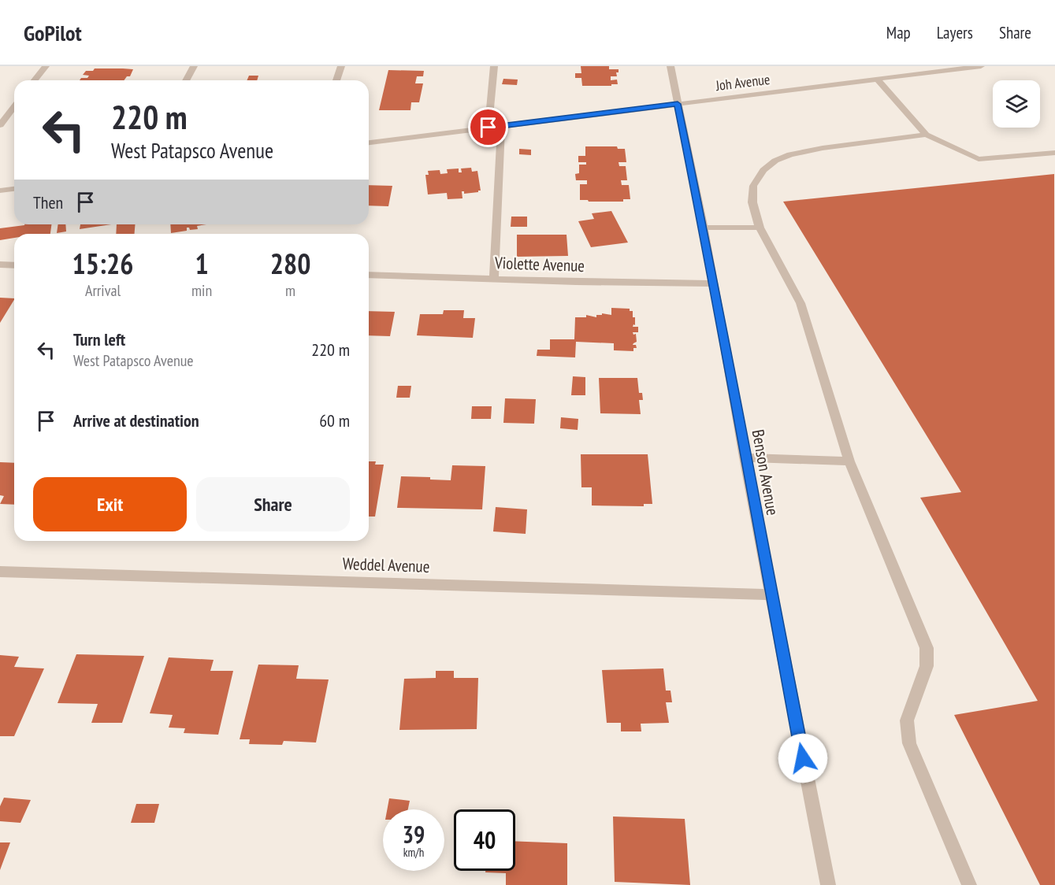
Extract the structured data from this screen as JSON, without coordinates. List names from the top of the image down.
{
  "streets": {
    "street": [
      "Joh Avenue",
      "Violette Avenue",
      "Benson Avenue",
      "Weddel Avenue"
    ]
  },
  "crossings": [
    ["Joh Avenue", "Benson Avenue"],
    ["Violette Avenue", "Benson Avenue"],
    ["Benson Avenue", "Weddel Avenue"]
  ],
  "page": {
    "header": "GoPilot",
    "nav": ["Map", "Layers", "Share"],
    "turn": ["220 m", "West Patapsco Avenue"],
    "then": "Then",
    "eta": [
      "15:26",
      "Arrival",
      "1",
      "min",
      "280",
      "m"
    ],
    "list": [
      {
        "name": "Turn left",
        "note": "West Patapsco Avenue",
        "value": "220 m"
      },
      {
        "name": "Arrive at destination",
        "value": "60 m"
      }
    ],
    "buttons": ["Exit", "Share"],
    "speed": "39 km/h",
    "limit": "40"
  }
}
